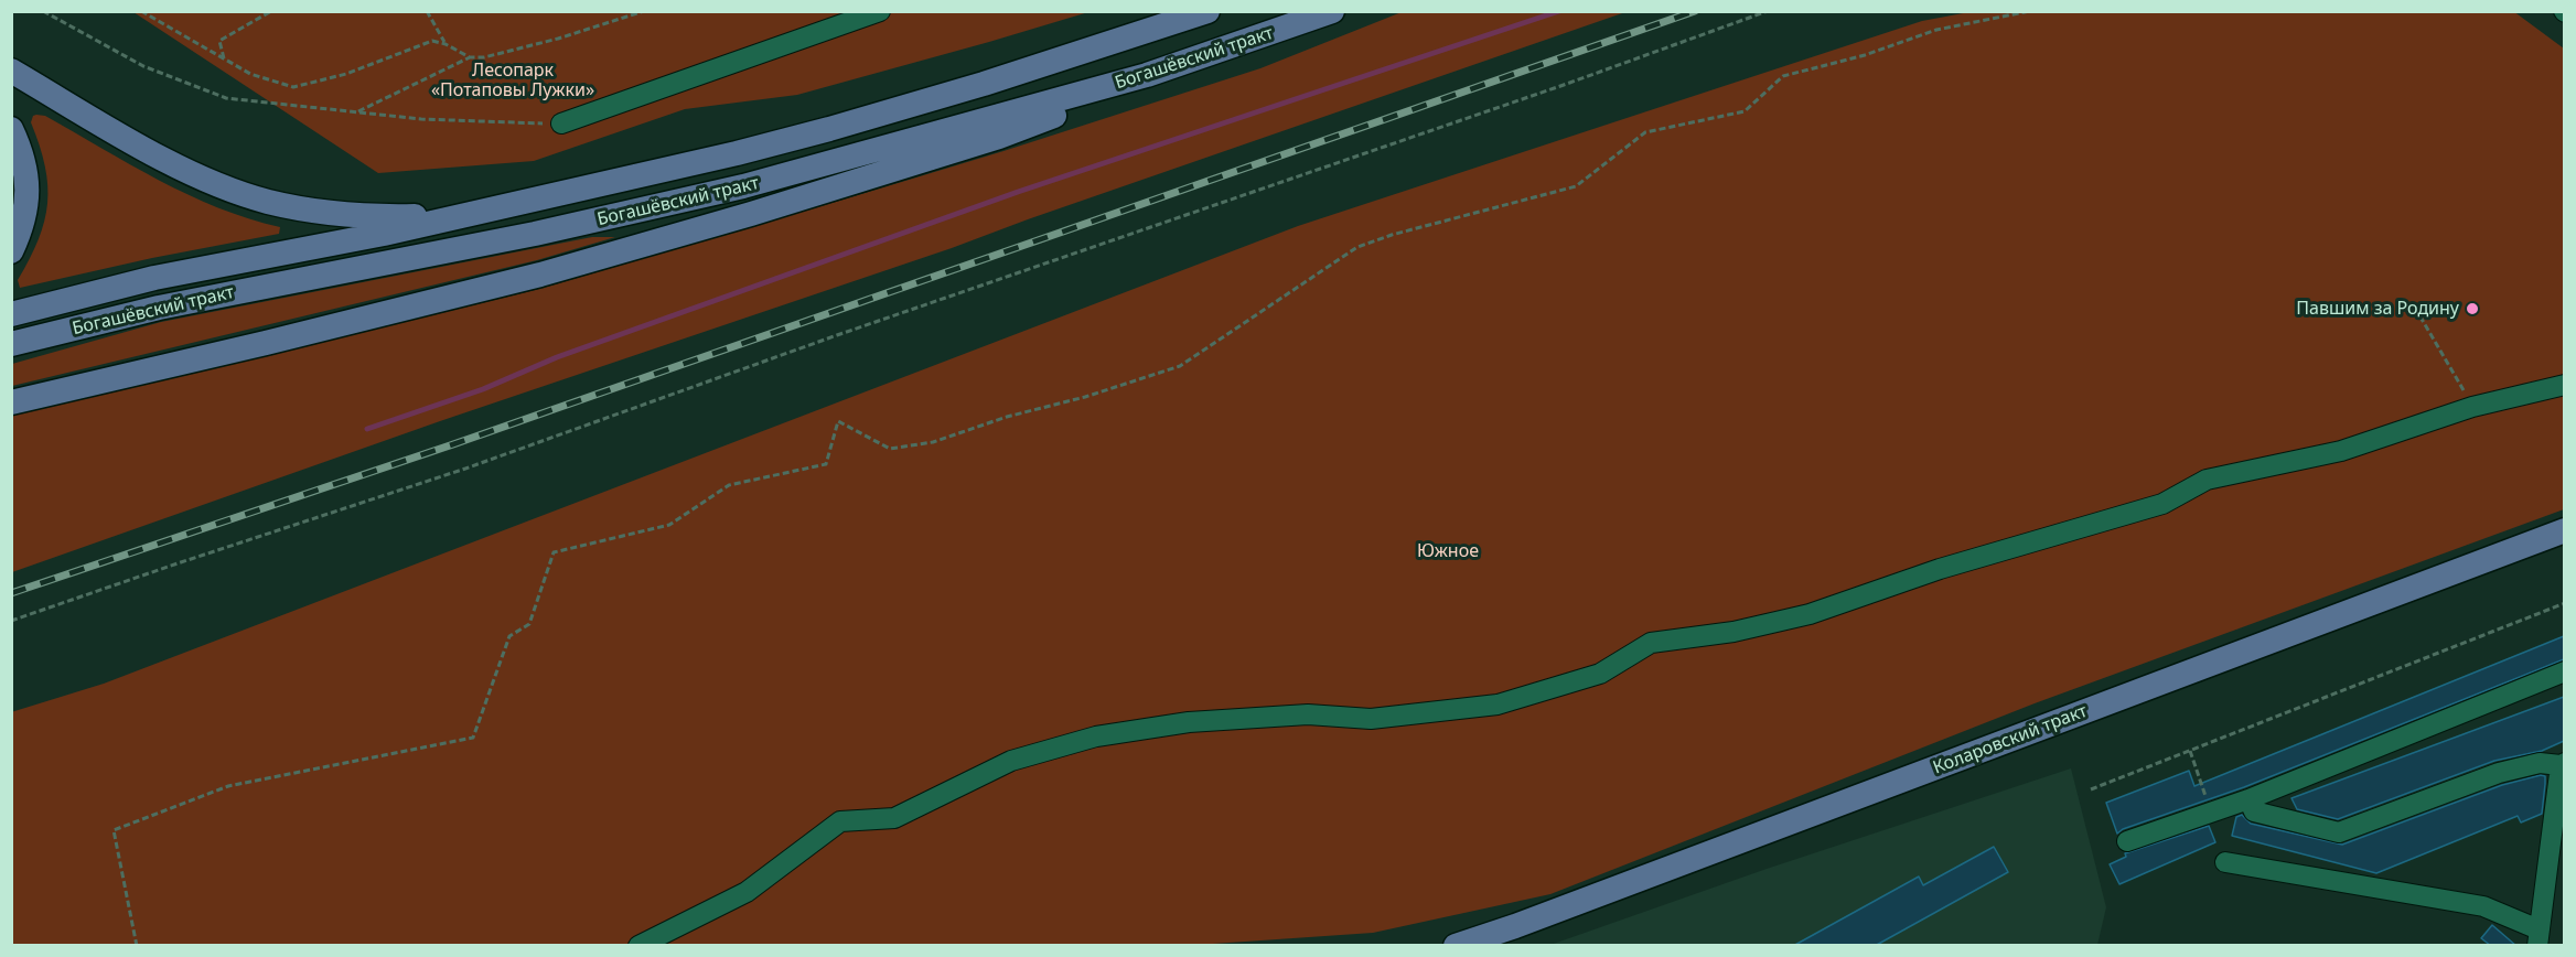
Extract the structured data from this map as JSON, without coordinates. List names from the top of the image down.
{
  "streets": {
    "main road": ["Богашёвский тракт", "Коларовский тракт"]
  },
  "parks": ["Лесопарк «Потаповы Лужки»", "Южное"],
  "places": ["Павшим за Родину"]
}
